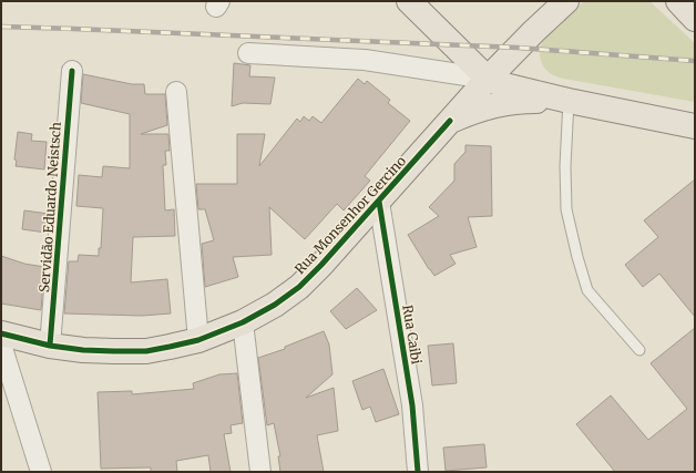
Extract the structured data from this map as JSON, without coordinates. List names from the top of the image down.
{
  "streets": {
    "main road": ["Rua Monsenhor Gercino"],
    "street": ["Servidão Eduardo Neistsch", "Rua Caibi"]
  },
  "crossings": [
    ["Servidão Eduardo Neistsch", "Rua Monsenhor Gercino"],
    ["Rua Monsenhor Gercino", "Rua Caibi"]
  ]
}
